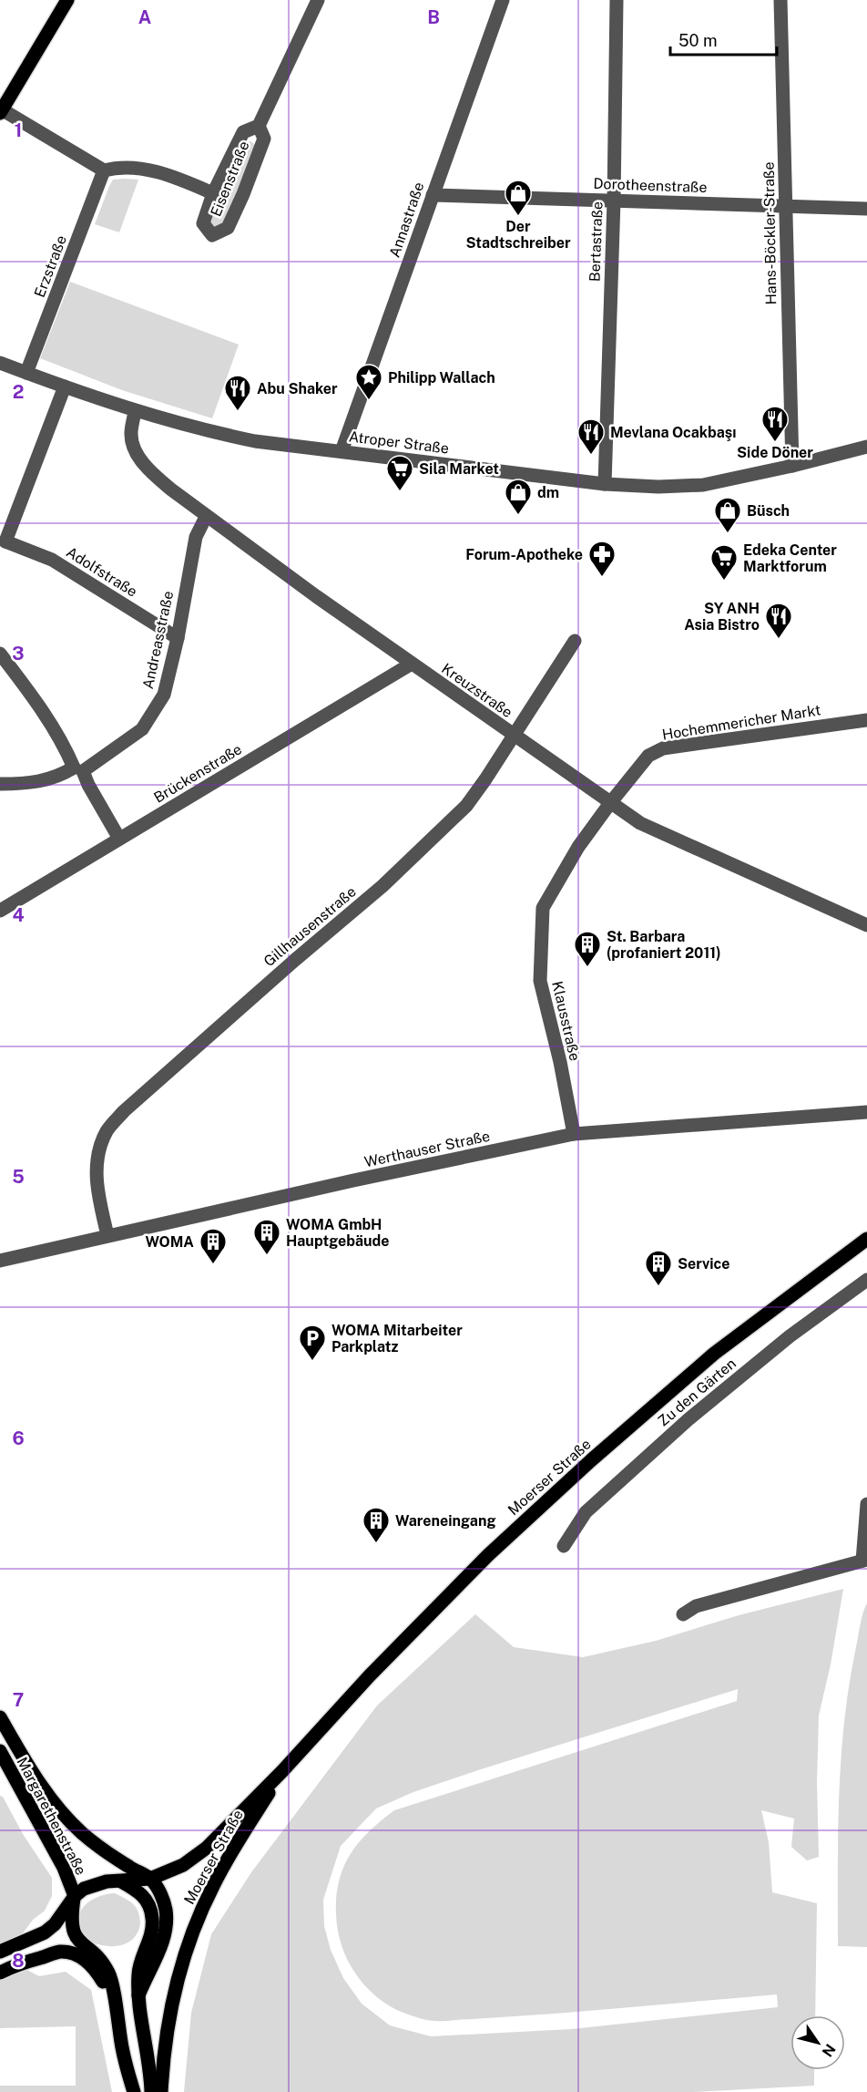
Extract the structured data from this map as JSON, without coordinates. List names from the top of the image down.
{
  "streets": {
    "main road": ["Moerser Straße", "Margarethenstraße"],
    "street": [
      "Eisenstraße",
      "Dorotheenstraße",
      "Annastraße",
      "Hans-Böckler-Straße",
      "Bertastraße",
      "Erzstraße",
      "Atroper Straße",
      "Adolfstraße",
      "Andreasstraße",
      "Kreuzstraße",
      "Hochemmericher Markt",
      "Brückenstraße",
      "Gillhausenstraße",
      "Klausstraße",
      "Werthauser Straße",
      "Zu den Gärten"
    ]
  },
  "crossings": [
    ["Dorotheenstraße", "Annastraße"],
    ["Dorotheenstraße", "Hans-Böckler-Straße"],
    ["Dorotheenstraße", "Bertastraße"],
    ["Annastraße", "Atroper Straße"],
    ["Hans-Böckler-Straße", "Atroper Straße"],
    ["Bertastraße", "Atroper Straße"],
    ["Erzstraße", "Atroper Straße"],
    ["Atroper Straße", "Kreuzstraße"],
    ["Adolfstraße", "Andreasstraße"],
    ["Andreasstraße", "Kreuzstraße"],
    ["Kreuzstraße", "Hochemmericher Markt"],
    ["Kreuzstraße", "Brückenstraße"],
    ["Kreuzstraße", "Gillhausenstraße"],
    ["Kreuzstraße", "Klausstraße"],
    ["Hochemmericher Markt", "Klausstraße"],
    ["Gillhausenstraße", "Werthauser Straße"],
    ["Klausstraße", "Werthauser Straße"],
    ["Moerser Straße", "Margarethenstraße"]
  ],
  "places": {
    "shop": ["Der Stadtschreiber", "dm", "Büsch"],
    "place": ["Philipp Wallach"],
    "restaurant": [
      "Abu Shaker",
      "Side Döner",
      "Mevlana Ocakbaşı",
      "SY ANH Asia Bistro"
    ],
    "supermarket": ["Sila Market", "Edeka Center Marktforum"],
    "pharmacy": ["Forum-Apotheke"],
    "building": [
      "St. Barbara (profaniert 2011)",
      "WOMA GmbH Hauptgebäude",
      "WOMA",
      "Service",
      "Wareneingang"
    ],
    "parking": ["WOMA Mitarbeiter Parkplatz"]
  },
  "scale_bar": "50 m",
  "north": "bottom right",
  "grid": {
    "columns": ["A", "B"],
    "rows": [
      "1",
      "2",
      "3",
      "4",
      "5",
      "6",
      "7",
      "8"
    ]
  }
}
